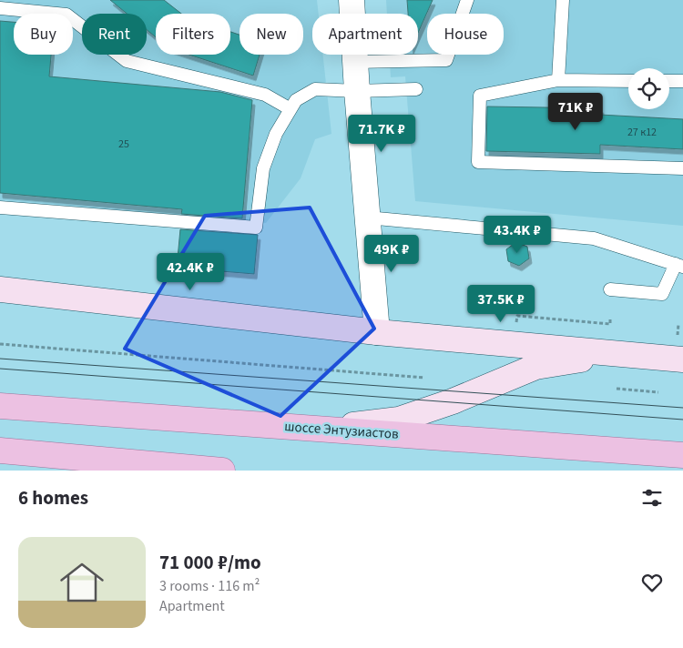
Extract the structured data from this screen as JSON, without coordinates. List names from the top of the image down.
{
  "streets": {
    "main road": ["шоссе Энтузиастов"]
  },
  "house_numbers": ["27 к12", "25"],
  "page": {
    "chip": [
      "Buy",
      "Rent",
      "Filters",
      "New",
      "Apartment",
      "House"
    ],
    "price": [
      "71K ₽",
      "71.7K ₽",
      "43.4K ₽",
      "49K ₽",
      "42.4K ₽",
      "37.5K ₽"
    ],
    "heading": "6 homes",
    "list": [
      {
        "name": "71 000 ₽/mo",
        "note": "3 rooms · 116 m² · Apartment"
      }
    ]
  }
}
